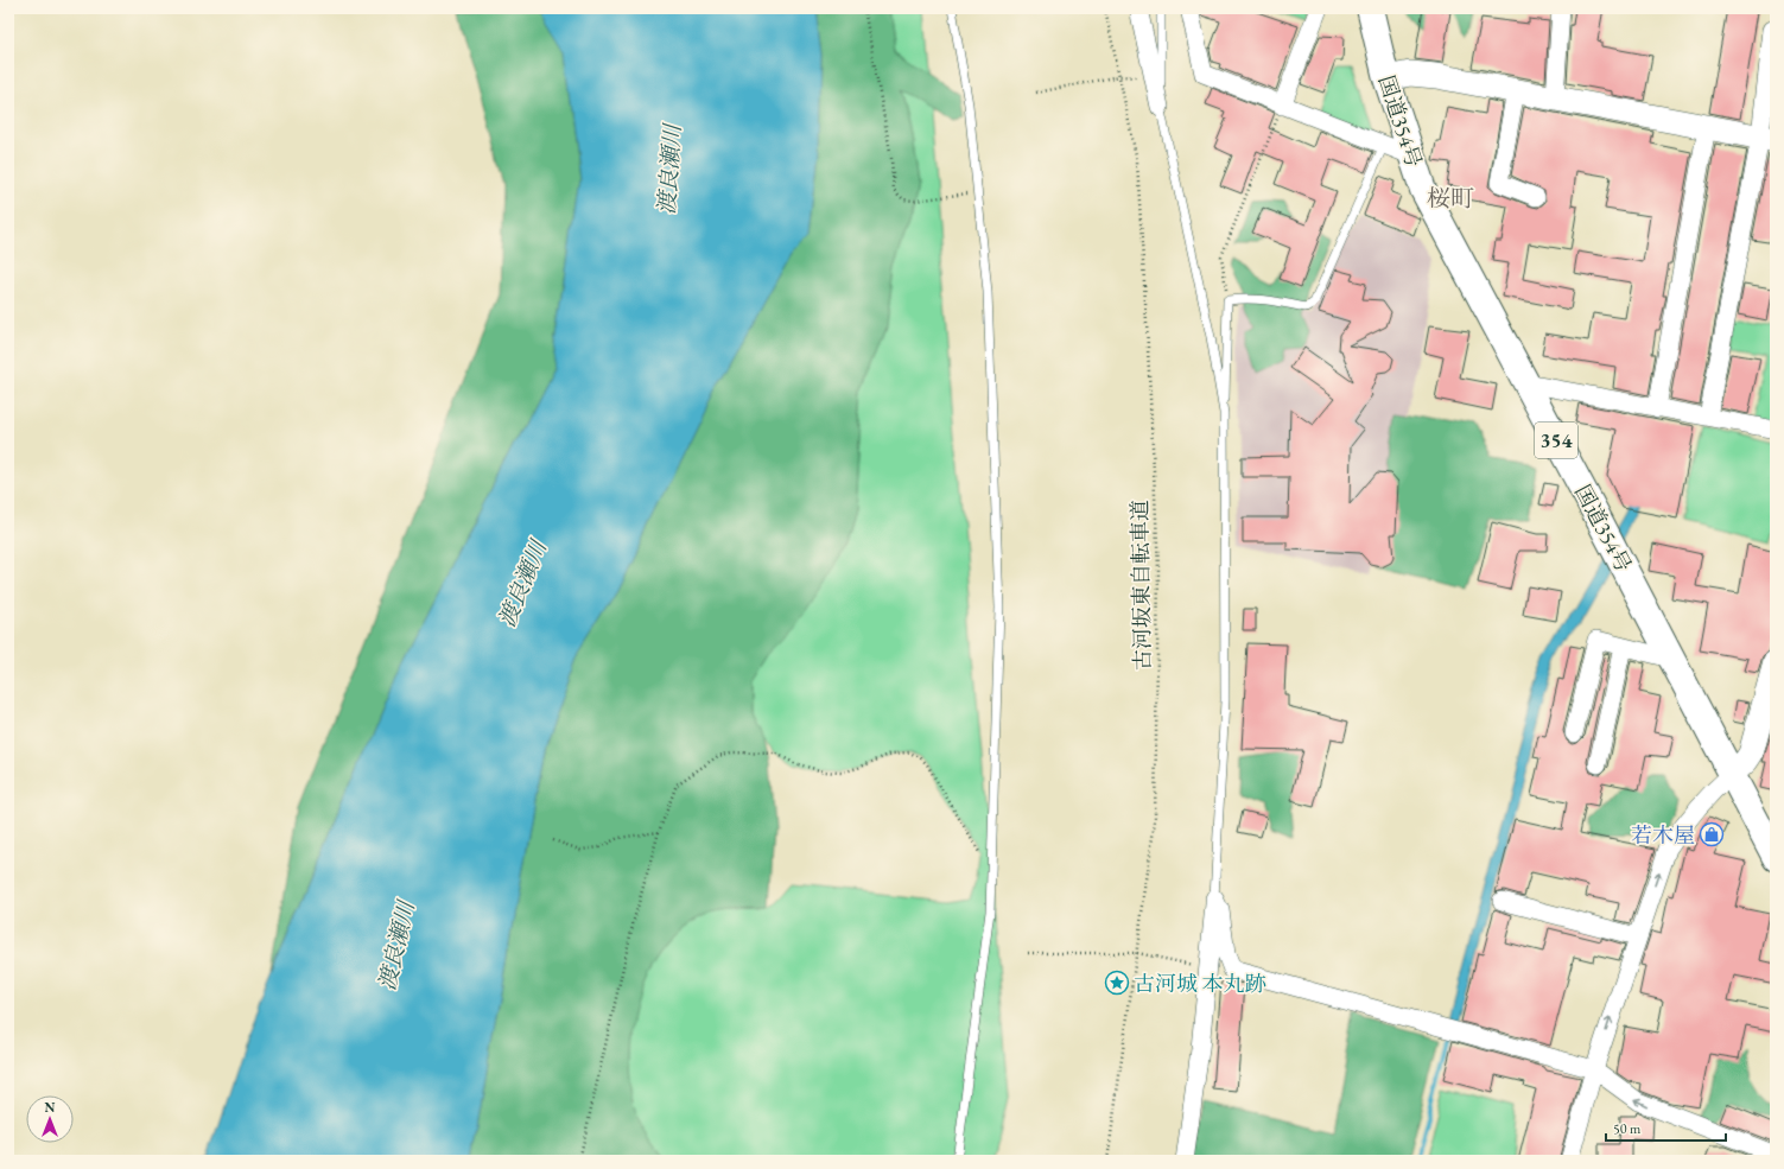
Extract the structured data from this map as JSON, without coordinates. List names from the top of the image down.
{
  "streets": {
    "highway": ["国道354号", "354"],
    "path": ["古河坂東自転車道"]
  },
  "districts": ["桜町"],
  "water": ["渡良瀬川"],
  "places": {
    "shop": ["若木屋"],
    "place": ["古河城 本丸跡"]
  },
  "scale_bar": "50 m",
  "north": "top"
}
